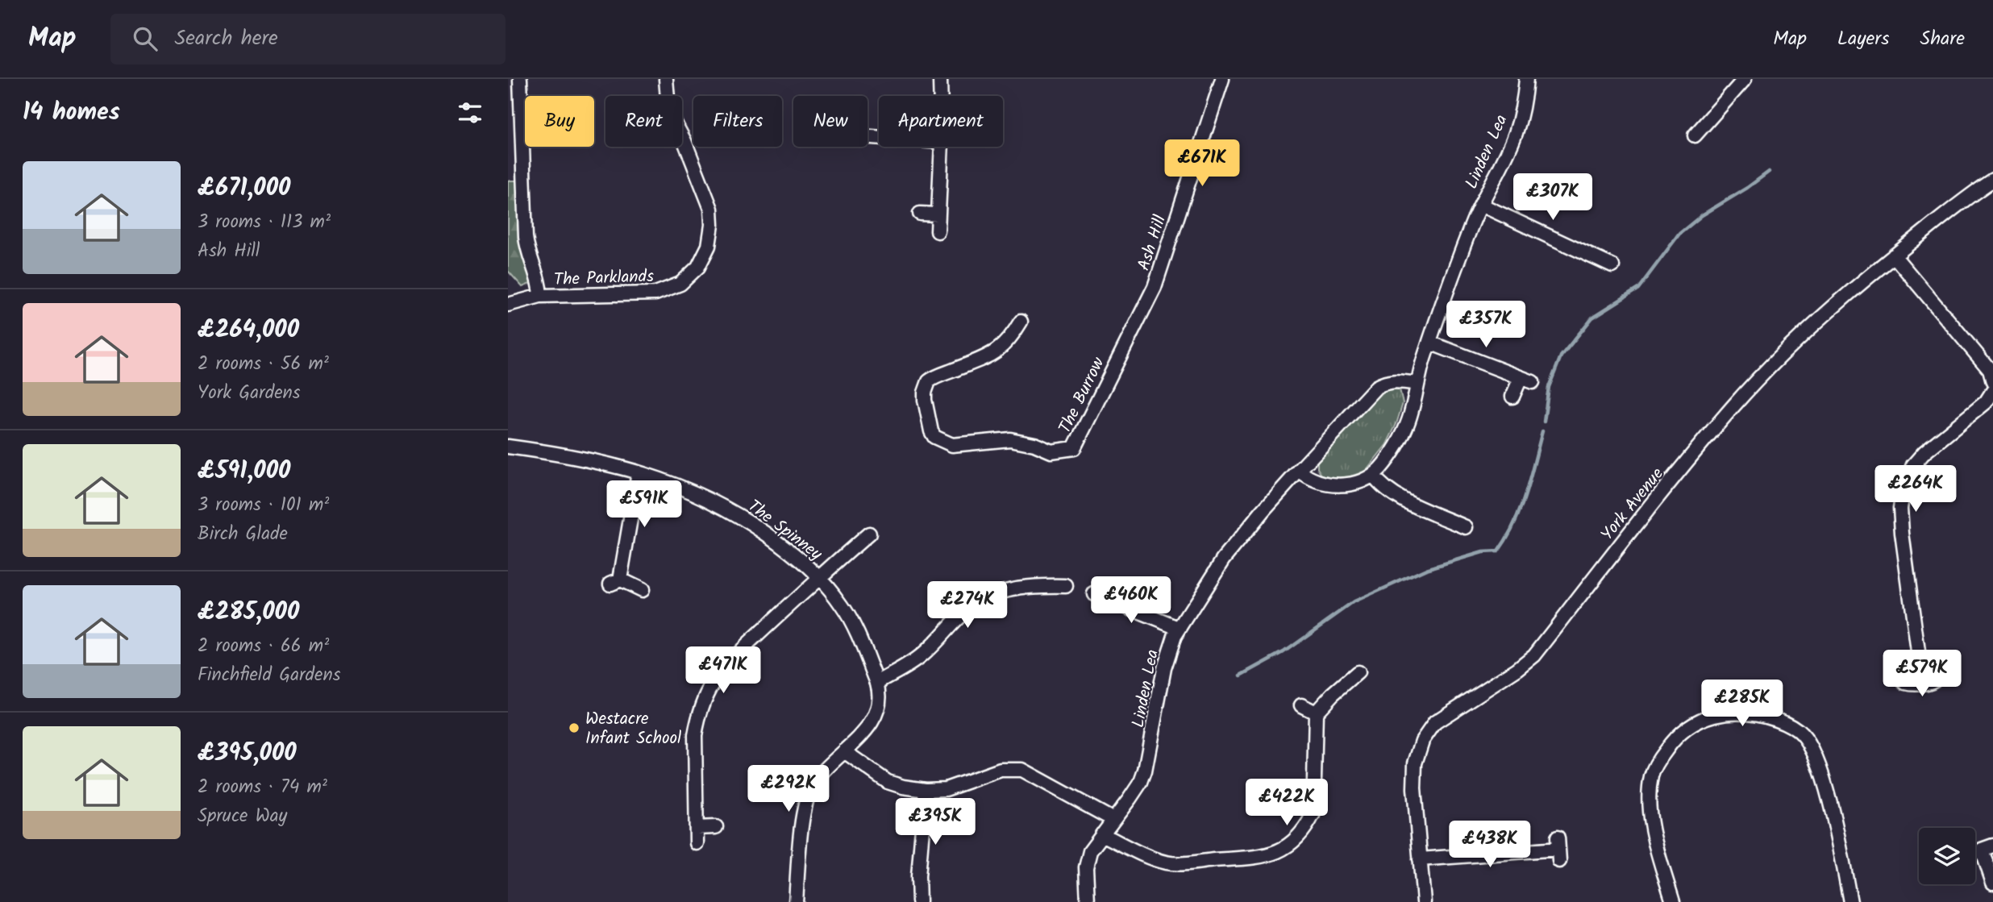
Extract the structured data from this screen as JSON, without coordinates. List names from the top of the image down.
{
  "streets": {
    "street": [
      "Linden Lea",
      "Ash Hill",
      "The Parklands",
      "The Burrow",
      "York Avenue",
      "The Spinney"
    ]
  },
  "crossings": [
    ["Ash Hill", "The Burrow"]
  ],
  "places": ["Westacre Infant School"],
  "page": {
    "header": "Map",
    "search": "Search here",
    "nav": ["Map", "Layers", "Share"],
    "heading": "14 homes",
    "chip": [
      "Buy",
      "Rent",
      "Filters",
      "New",
      "Apartment"
    ],
    "price": [
      "£671K",
      "£307K",
      "£357K",
      "£264K",
      "£591K",
      "£460K",
      "£274K",
      "£471K",
      "£579K",
      "£285K",
      "£292K",
      "£422K",
      "£395K",
      "£438K"
    ],
    "list": [
      {
        "name": "£671,000",
        "note": "3 rooms · 113 m² · Ash Hill"
      },
      {
        "name": "£264,000",
        "note": "2 rooms · 56 m² · York Gardens"
      },
      {
        "name": "£591,000",
        "note": "3 rooms · 101 m² · Birch Glade"
      },
      {
        "name": "£285,000",
        "note": "2 rooms · 66 m² · Finchfield Gardens"
      },
      {
        "name": "£395,000",
        "note": "2 rooms · 74 m² · Spruce Way"
      }
    ]
  }
}
